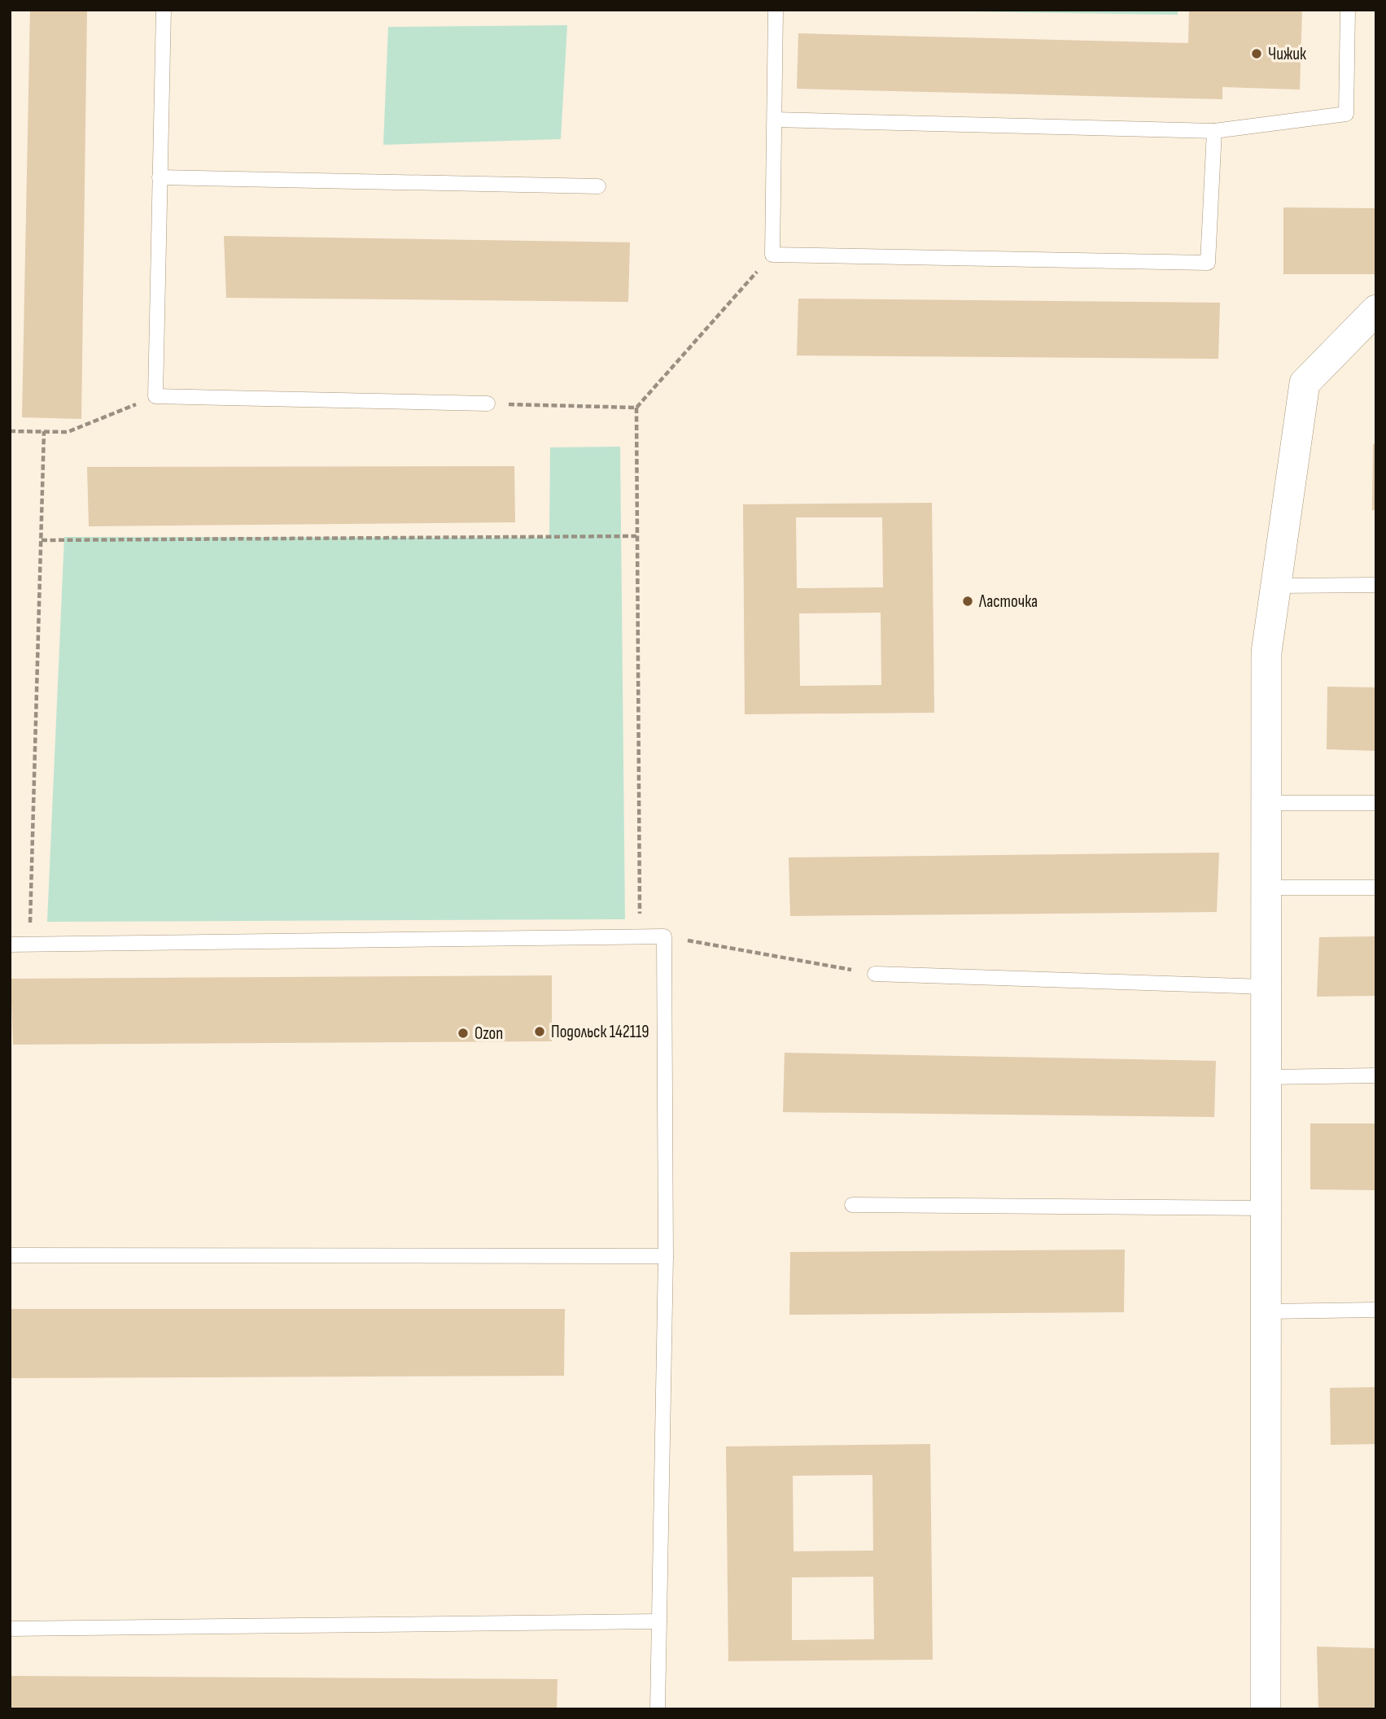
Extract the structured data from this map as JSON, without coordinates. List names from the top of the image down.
{
  "places": [
    "Чижик",
    "Ласточка",
    "Подольск 142119",
    "Ozon"
  ]
}
